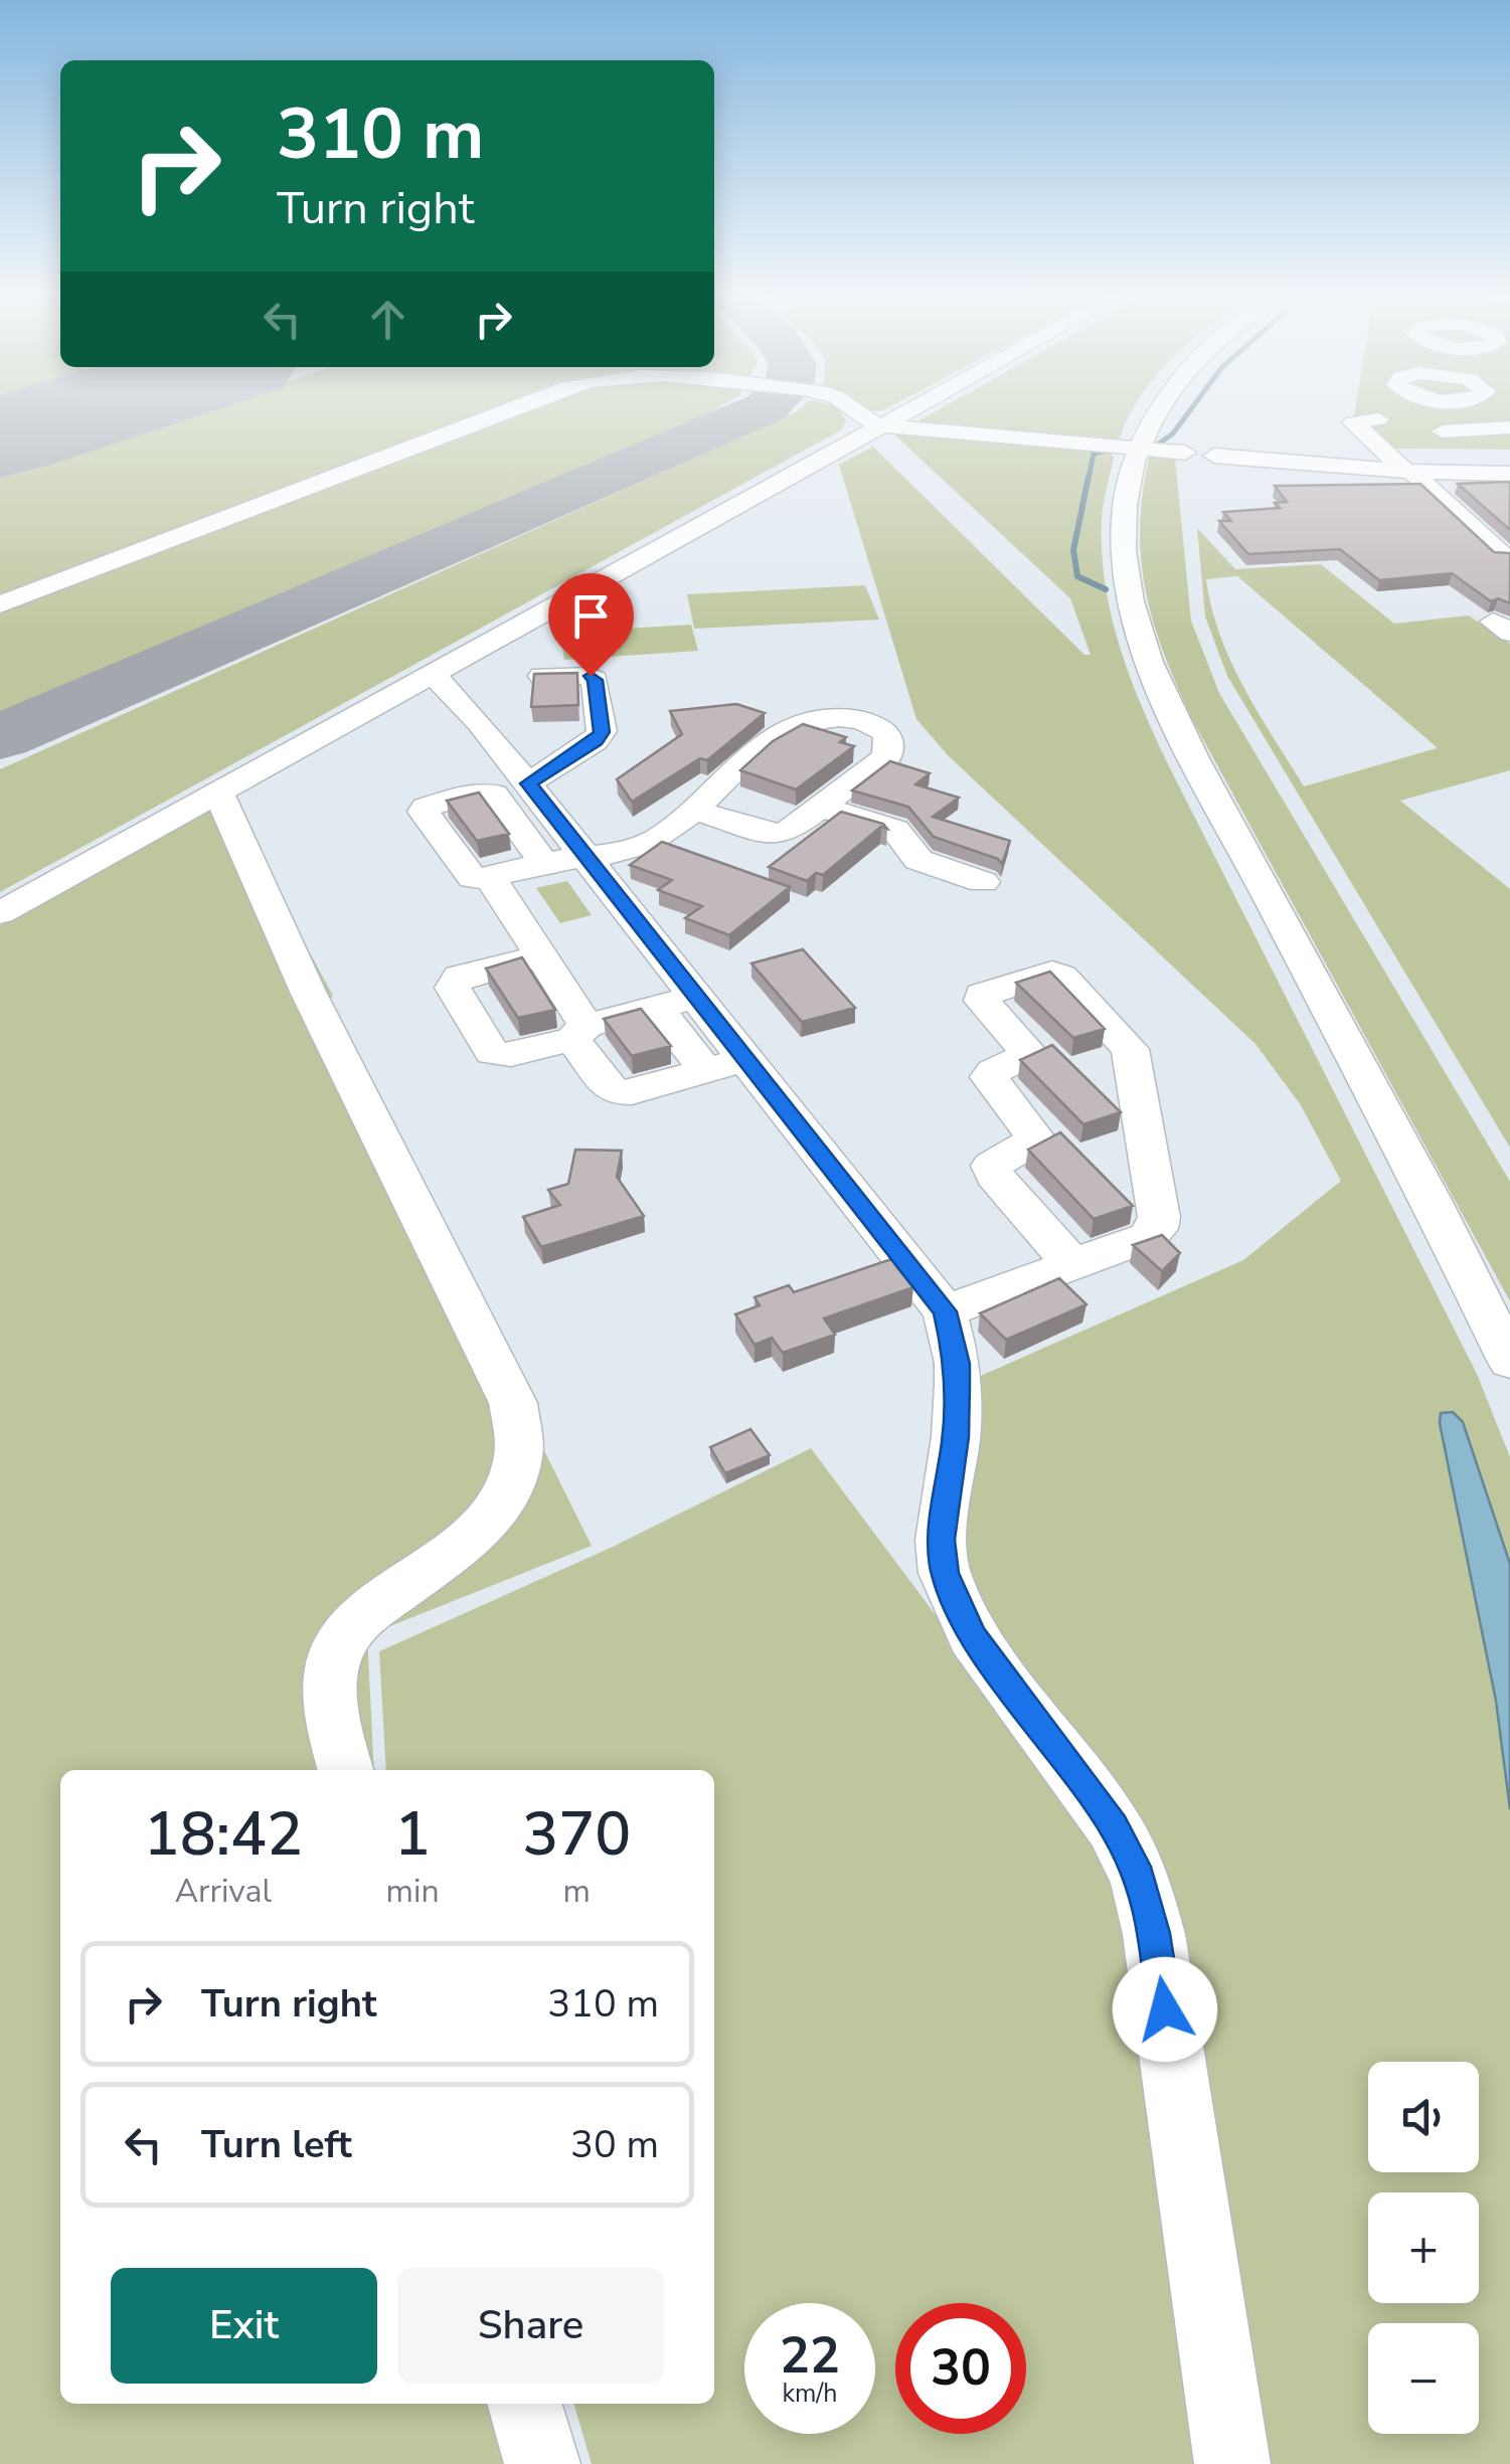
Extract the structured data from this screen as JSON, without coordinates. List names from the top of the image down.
{
  "page": {
    "turn": ["310 m", "Turn right"],
    "eta": [
      "18:42",
      "Arrival",
      "1",
      "min",
      "370",
      "m"
    ],
    "list": [
      {
        "name": "Turn right",
        "value": "310 m"
      },
      {
        "name": "Turn left",
        "value": "30 m"
      }
    ],
    "map_buttons": ["+", "−"],
    "buttons": ["Exit", "Share"],
    "speed": "22 km/h",
    "limit": "30"
  }
}
